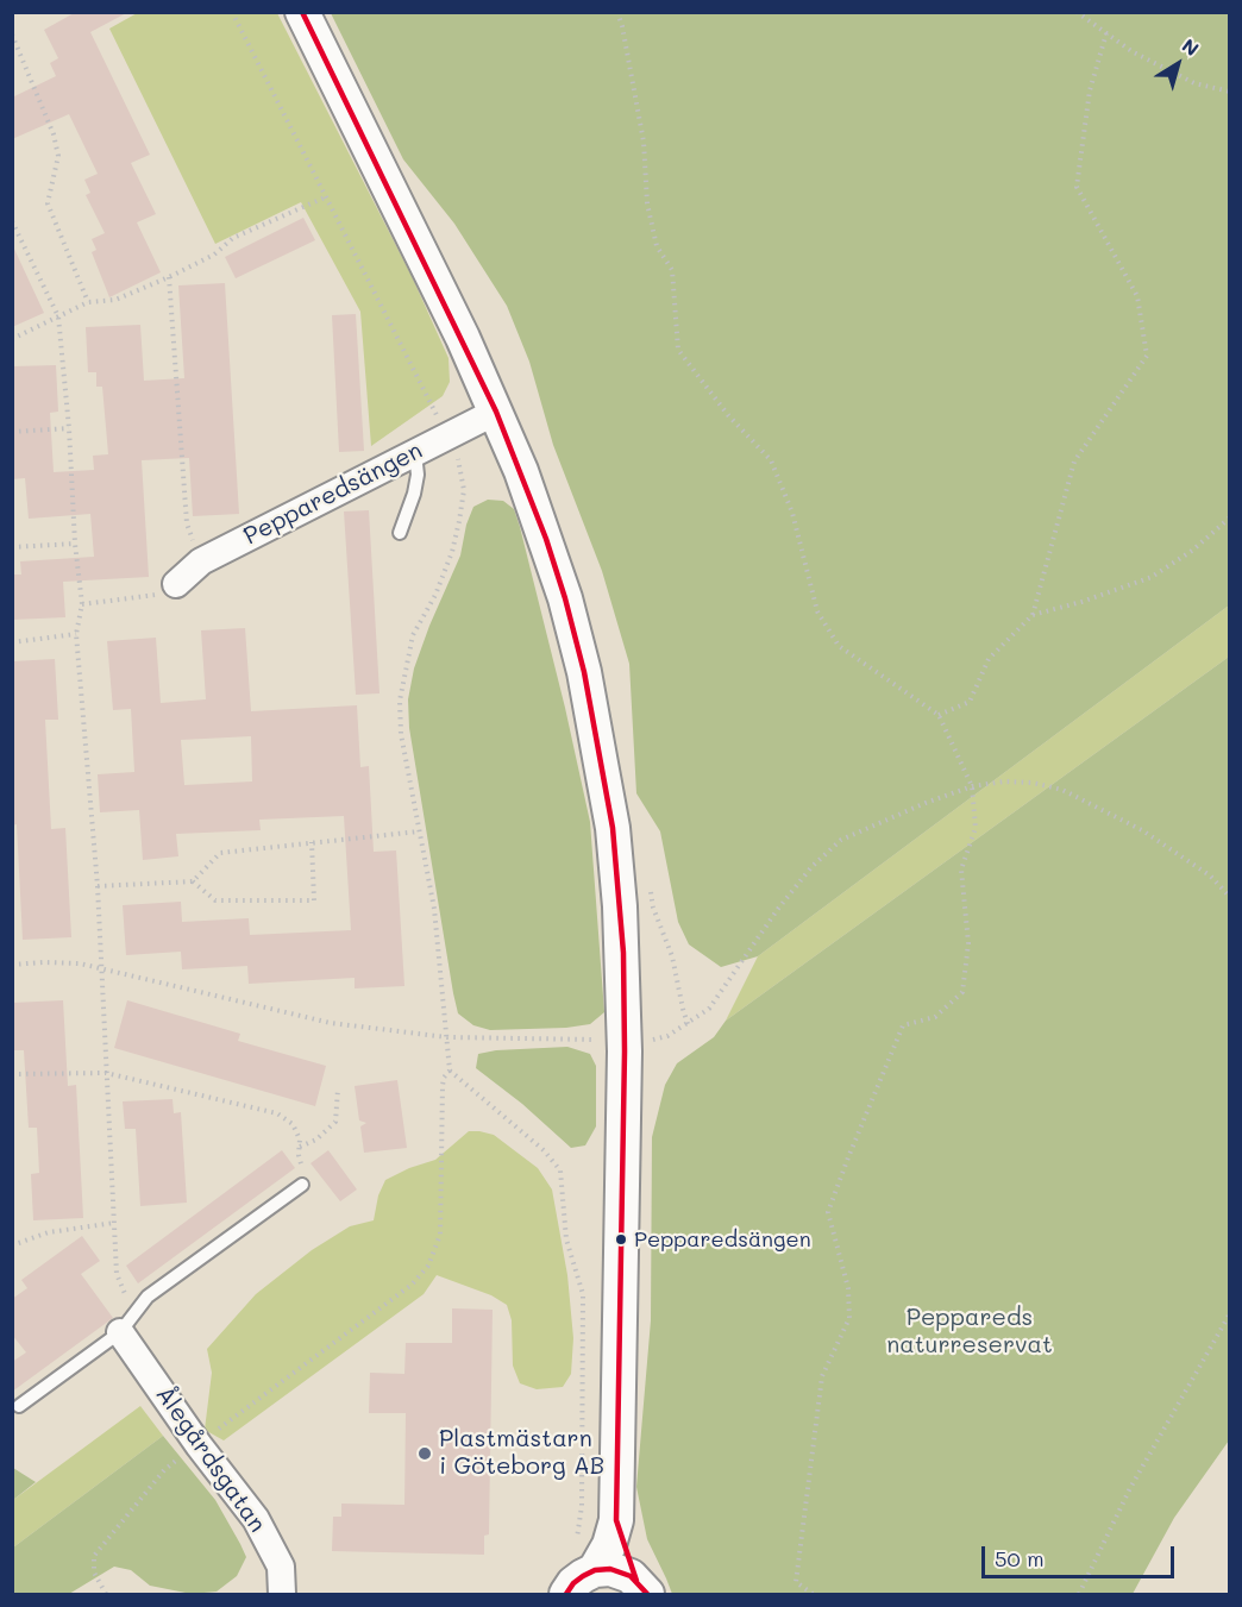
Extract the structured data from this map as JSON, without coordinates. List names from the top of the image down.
{
  "streets": {
    "street": ["Pepparedsängen", "Ålegårdsgatan"]
  },
  "parks": ["Peppareds naturreservat"],
  "places": ["Pepparedsängen", "Plastmästarn i Göteborg AB"],
  "scale_bar": "50 m",
  "north": "top right"
}
